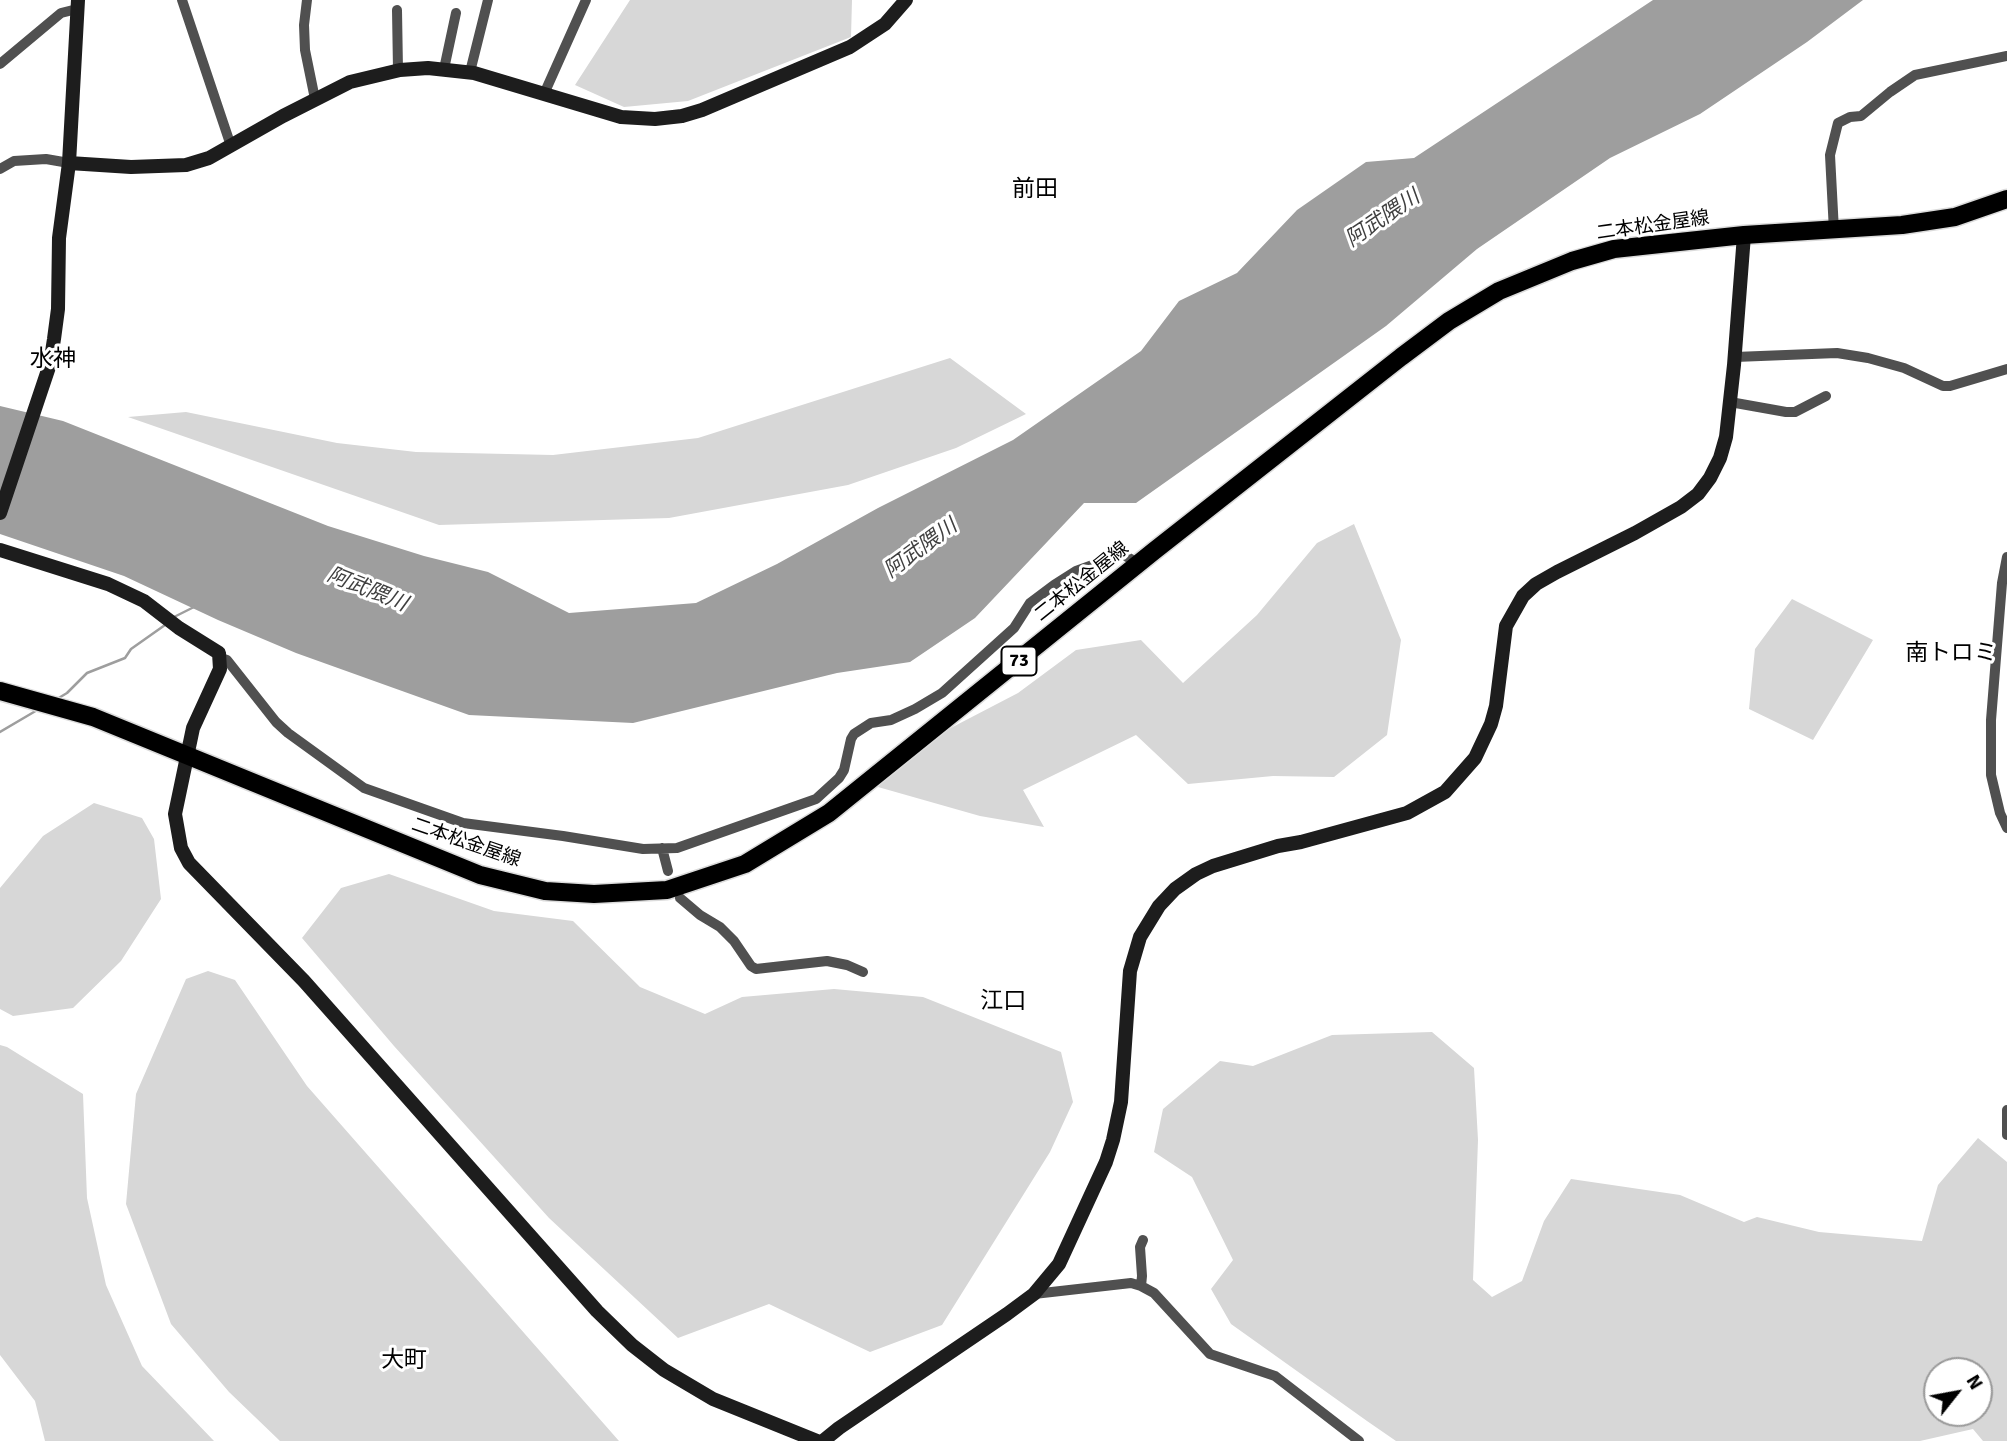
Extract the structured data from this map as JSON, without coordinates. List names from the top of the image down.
{
  "streets": {
    "main road": ["二本松金屋線", "73"]
  },
  "districts": [
    "前田",
    "水神",
    "南トロミ",
    "江口",
    "大町"
  ],
  "water": ["阿武隈川"],
  "north": "top right"
}
